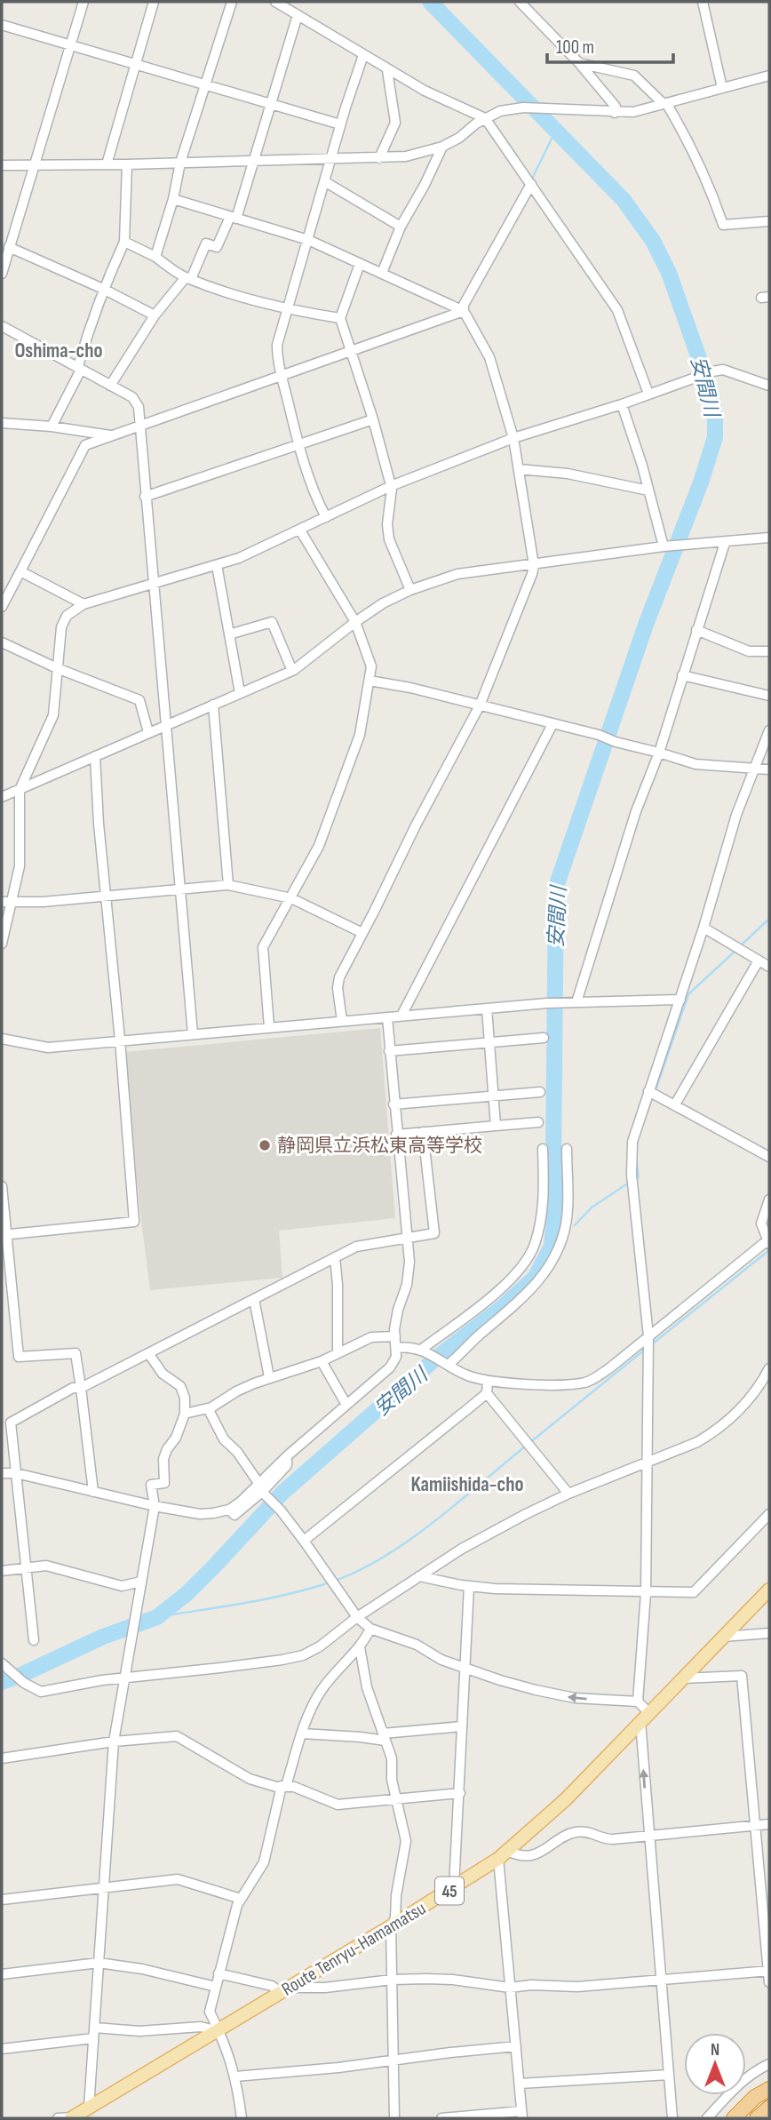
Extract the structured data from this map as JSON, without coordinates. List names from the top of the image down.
{
  "streets": {
    "main road": ["45", "Route Tenryu-Hamamatsu"]
  },
  "districts": ["Oshima-cho", "Kamiishida-cho"],
  "water": ["安間川"],
  "places": ["静岡県立浜松東高等学校"],
  "scale_bar": "100 m",
  "north": "top"
}
